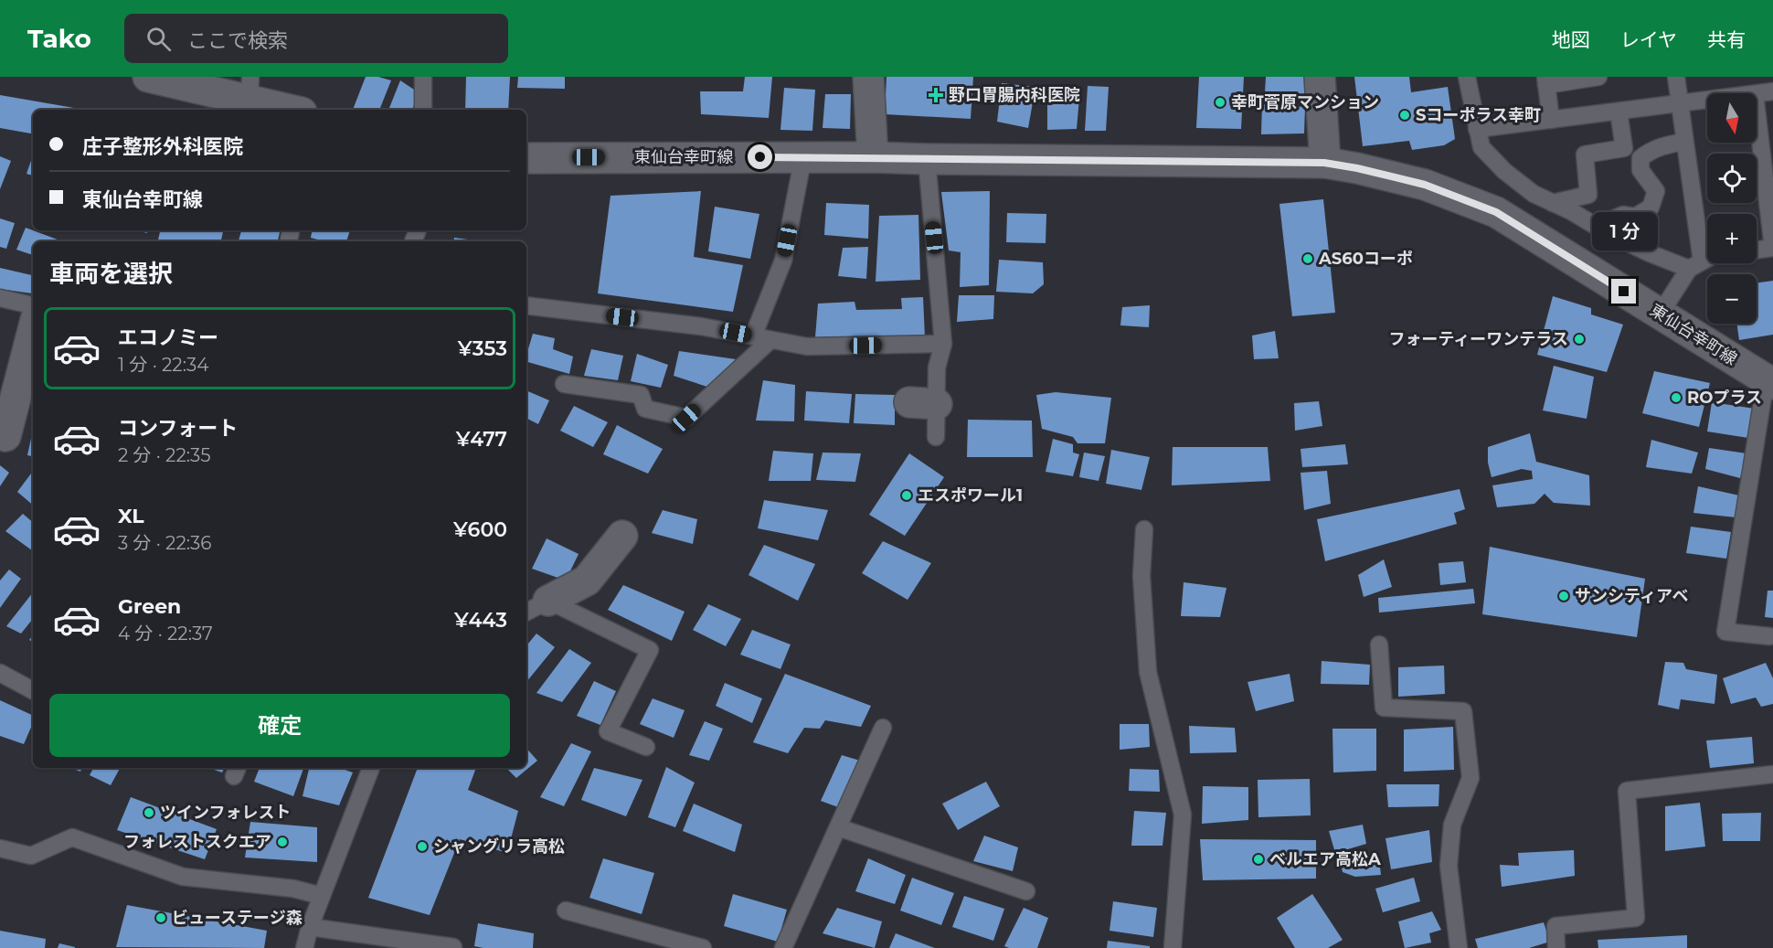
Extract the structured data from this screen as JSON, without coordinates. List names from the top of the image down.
{
  "streets": {
    "street": ["東仙台幸町線"]
  },
  "places": {
    "health": ["野口胃腸内科医院"],
    "other": [
      "幸町菅原マンション",
      "Sコーポラス幸町",
      "AS60コーポ",
      "フォーティーワンテラス",
      "ROプラス",
      "エスポワール1",
      "サンシティアベ",
      "ツインフォレスト",
      "フォレストスクエア",
      "シャングリラ高松",
      "ベルエア高松A",
      "ビューステージ森"
    ]
  },
  "north": "bottom",
  "page": {
    "header": "Tako",
    "search": "ここで検索",
    "nav": ["地図", "レイヤ", "共有"],
    "map_buttons": ["+", "−"],
    "banner": ["庄子整形外科医院", "東仙台幸町線"],
    "bubble": "1 分",
    "heading": "車両を選択",
    "list": [
      {
        "name": "エコノミー",
        "note": "1 分 · 22:34",
        "value": "¥353"
      },
      {
        "name": "コンフォート",
        "note": "2 分 · 22:35",
        "value": "¥477"
      },
      {
        "name": "XL",
        "note": "3 分 · 22:36",
        "value": "¥600"
      },
      {
        "name": "Green",
        "note": "4 分 · 22:37",
        "value": "¥443"
      }
    ],
    "buttons": "確定"
  }
}
